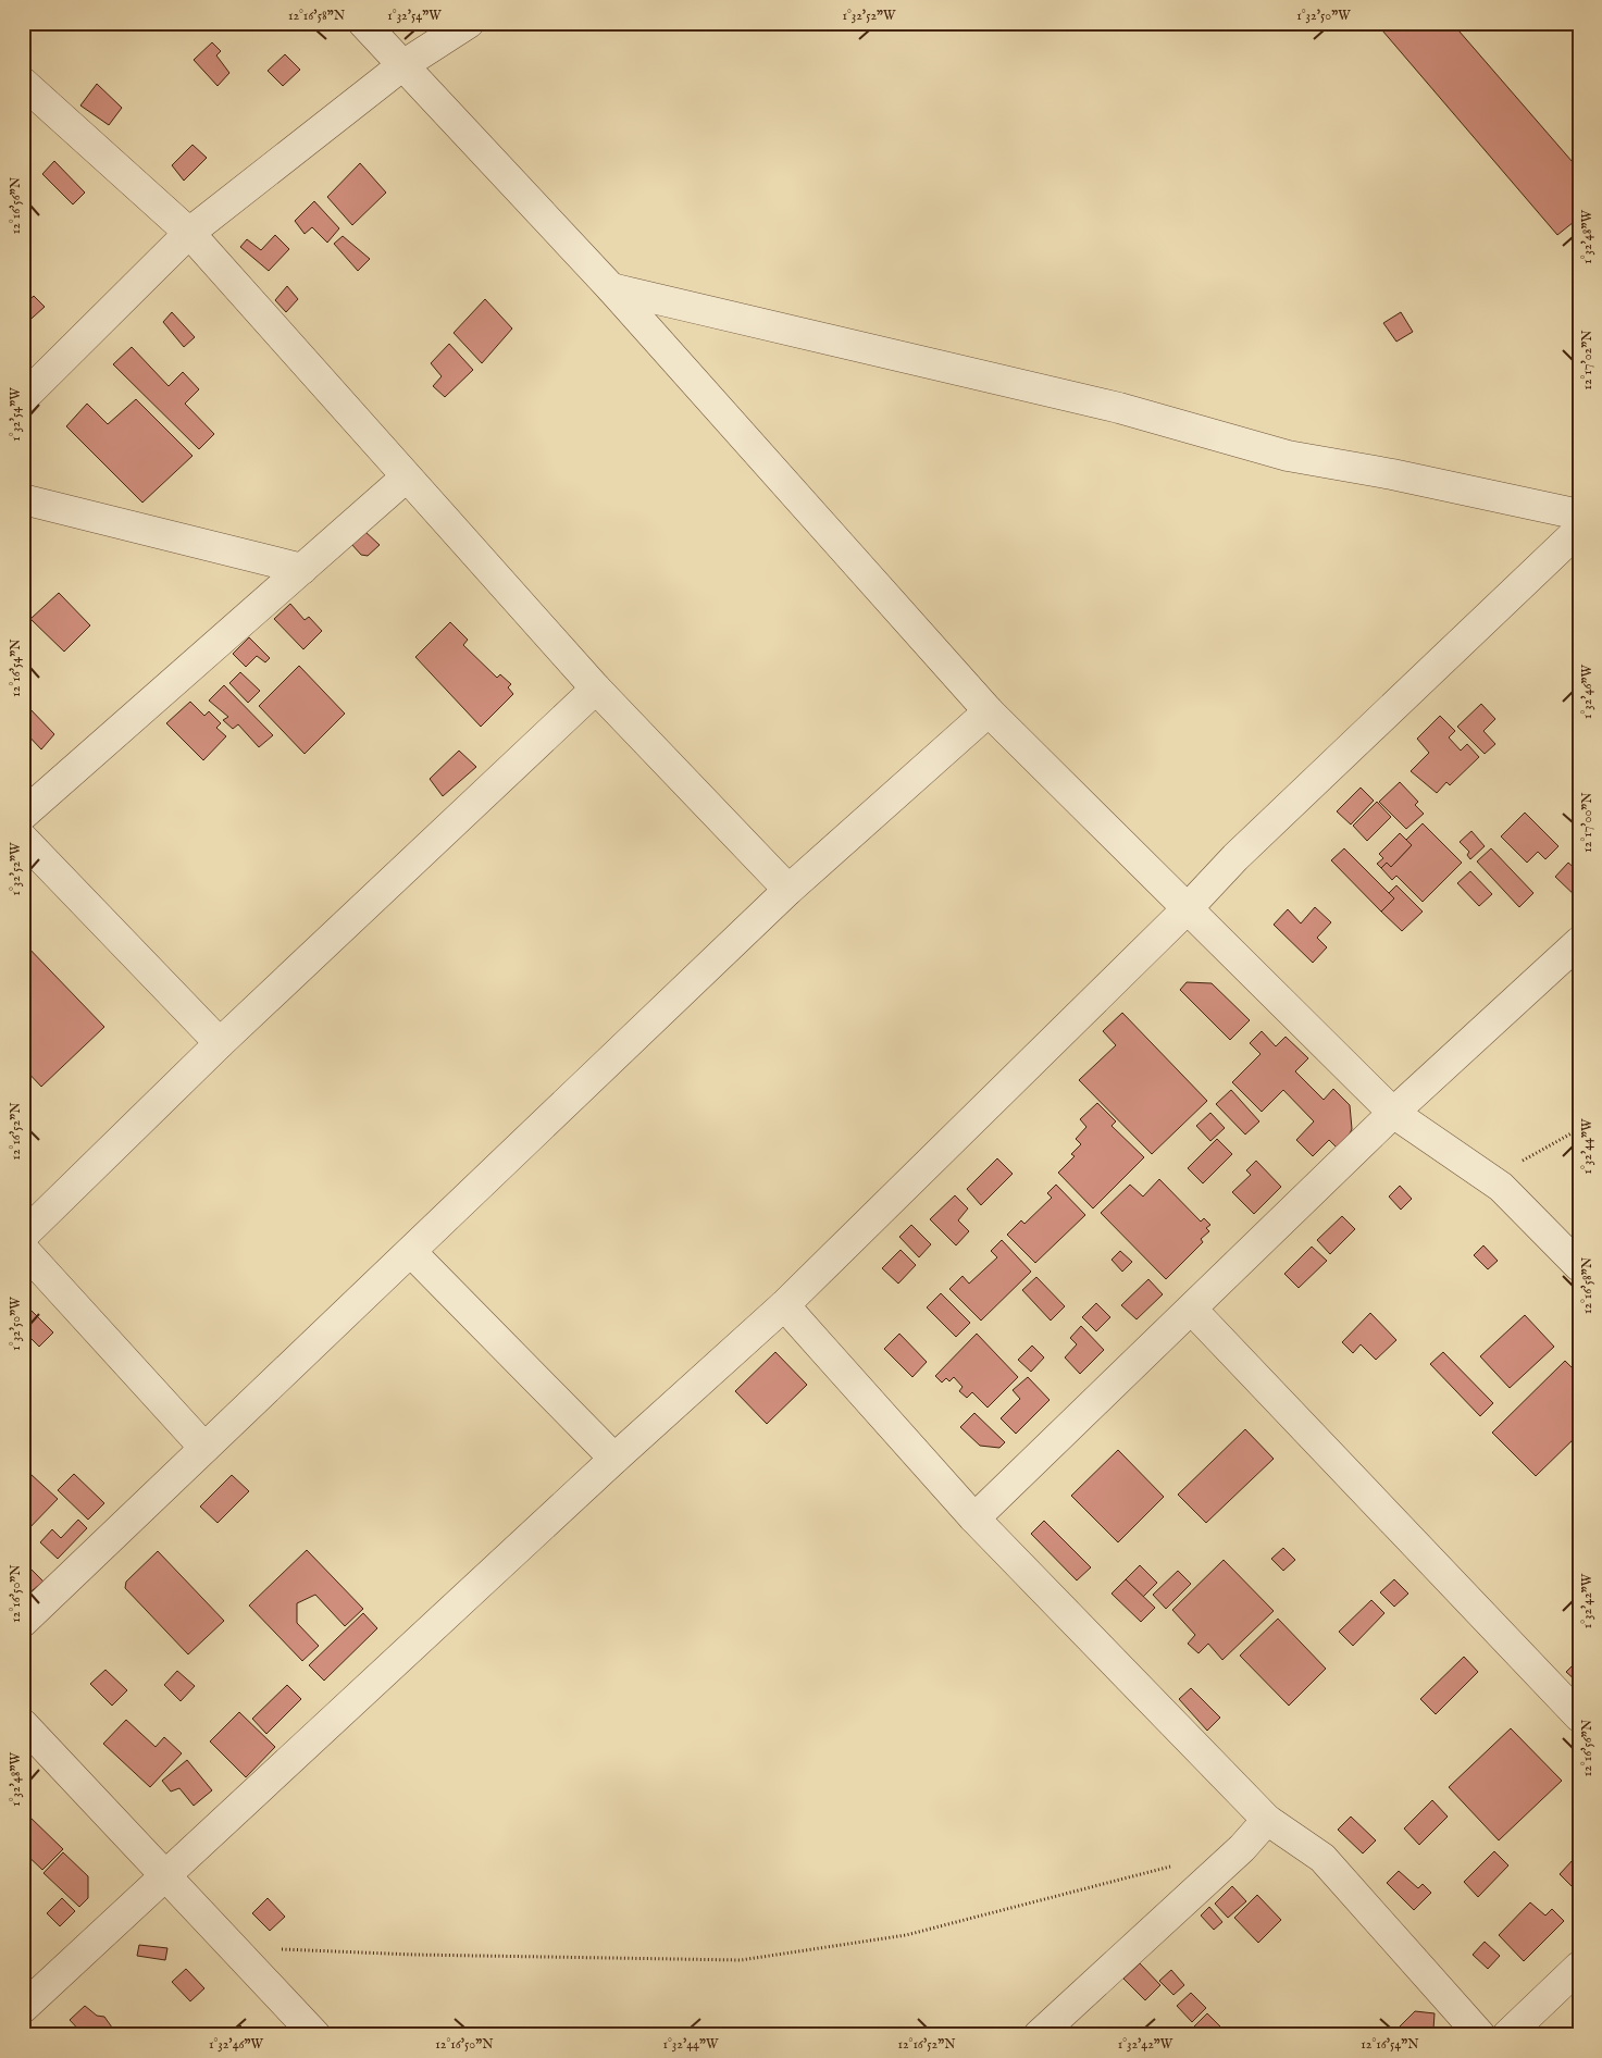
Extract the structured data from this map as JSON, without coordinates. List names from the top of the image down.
{
  "coordinates": [
    "12°16'58\"N",
    "1°32'54\"W",
    "1°32'52\"W",
    "1°32'50\"W",
    "12°16'56\"N",
    "1°32'48\"W",
    "12°17'02\"N",
    "12°16'54\"N",
    "1°32'46\"W",
    "12°17'00\"N",
    "12°16'52\"N",
    "1°32'44\"W",
    "12°16'50\"N",
    "1°32'42\"W"
  ]
}
